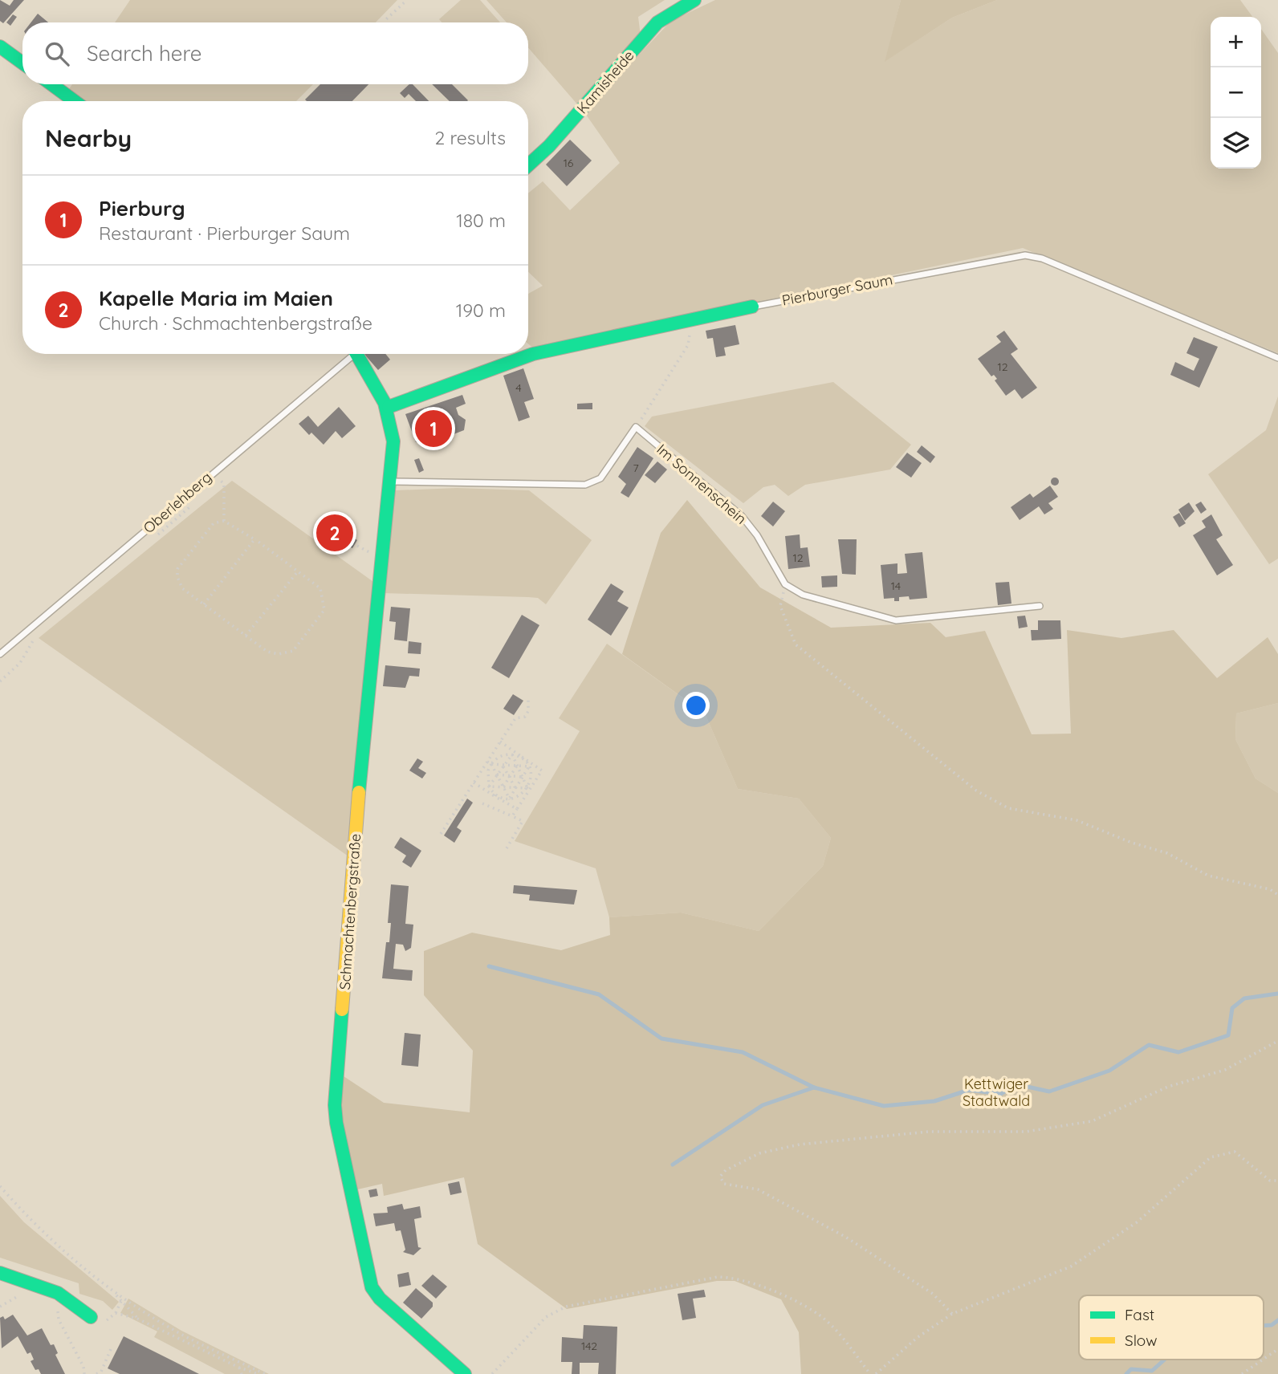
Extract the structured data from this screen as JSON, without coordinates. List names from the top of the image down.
{
  "streets": {
    "street": ["Kamisheide", "Pierburger Saum", "Schmachtenbergstraße"],
    "lane": ["Im Sonnenschein", "Oberlehberg"]
  },
  "crossings": [
    ["Pierburger Saum", "Schmachtenbergstraße"]
  ],
  "parks": ["Kettwiger Stadtwald"],
  "house_numbers": [
    "16",
    "12",
    "4",
    "7",
    "12",
    "14",
    "142"
  ],
  "legend": ["Fast", "Slow"],
  "page": {
    "map_buttons": ["+", "−"],
    "search": "Search here",
    "heading": ["Nearby", "2 results"],
    "list": [
      {
        "mark": "1",
        "name": "Pierburg",
        "note": "Restaurant · Pierburger Saum",
        "value": "180 m"
      },
      {
        "mark": "2",
        "name": "Kapelle Maria im Maien",
        "note": "Church · Schmachtenbergstraße",
        "value": "190 m"
      }
    ],
    "pins": ["1", "2"]
  }
}
